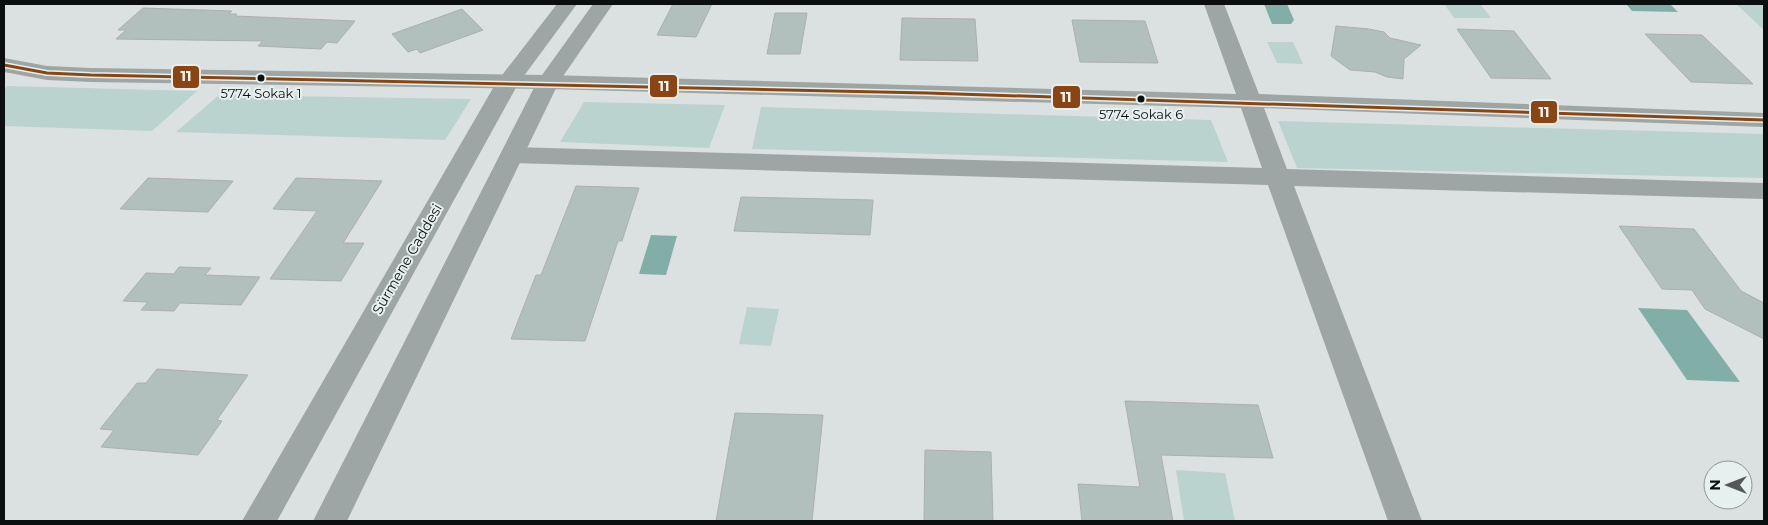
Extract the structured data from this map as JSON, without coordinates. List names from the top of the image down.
{
  "streets": {
    "street": ["Sürmene Caddesi"]
  },
  "places": ["5774 Sokak 1", "5774 Sokak 6"],
  "lines": ["transit line 11"],
  "north": "left"
}
